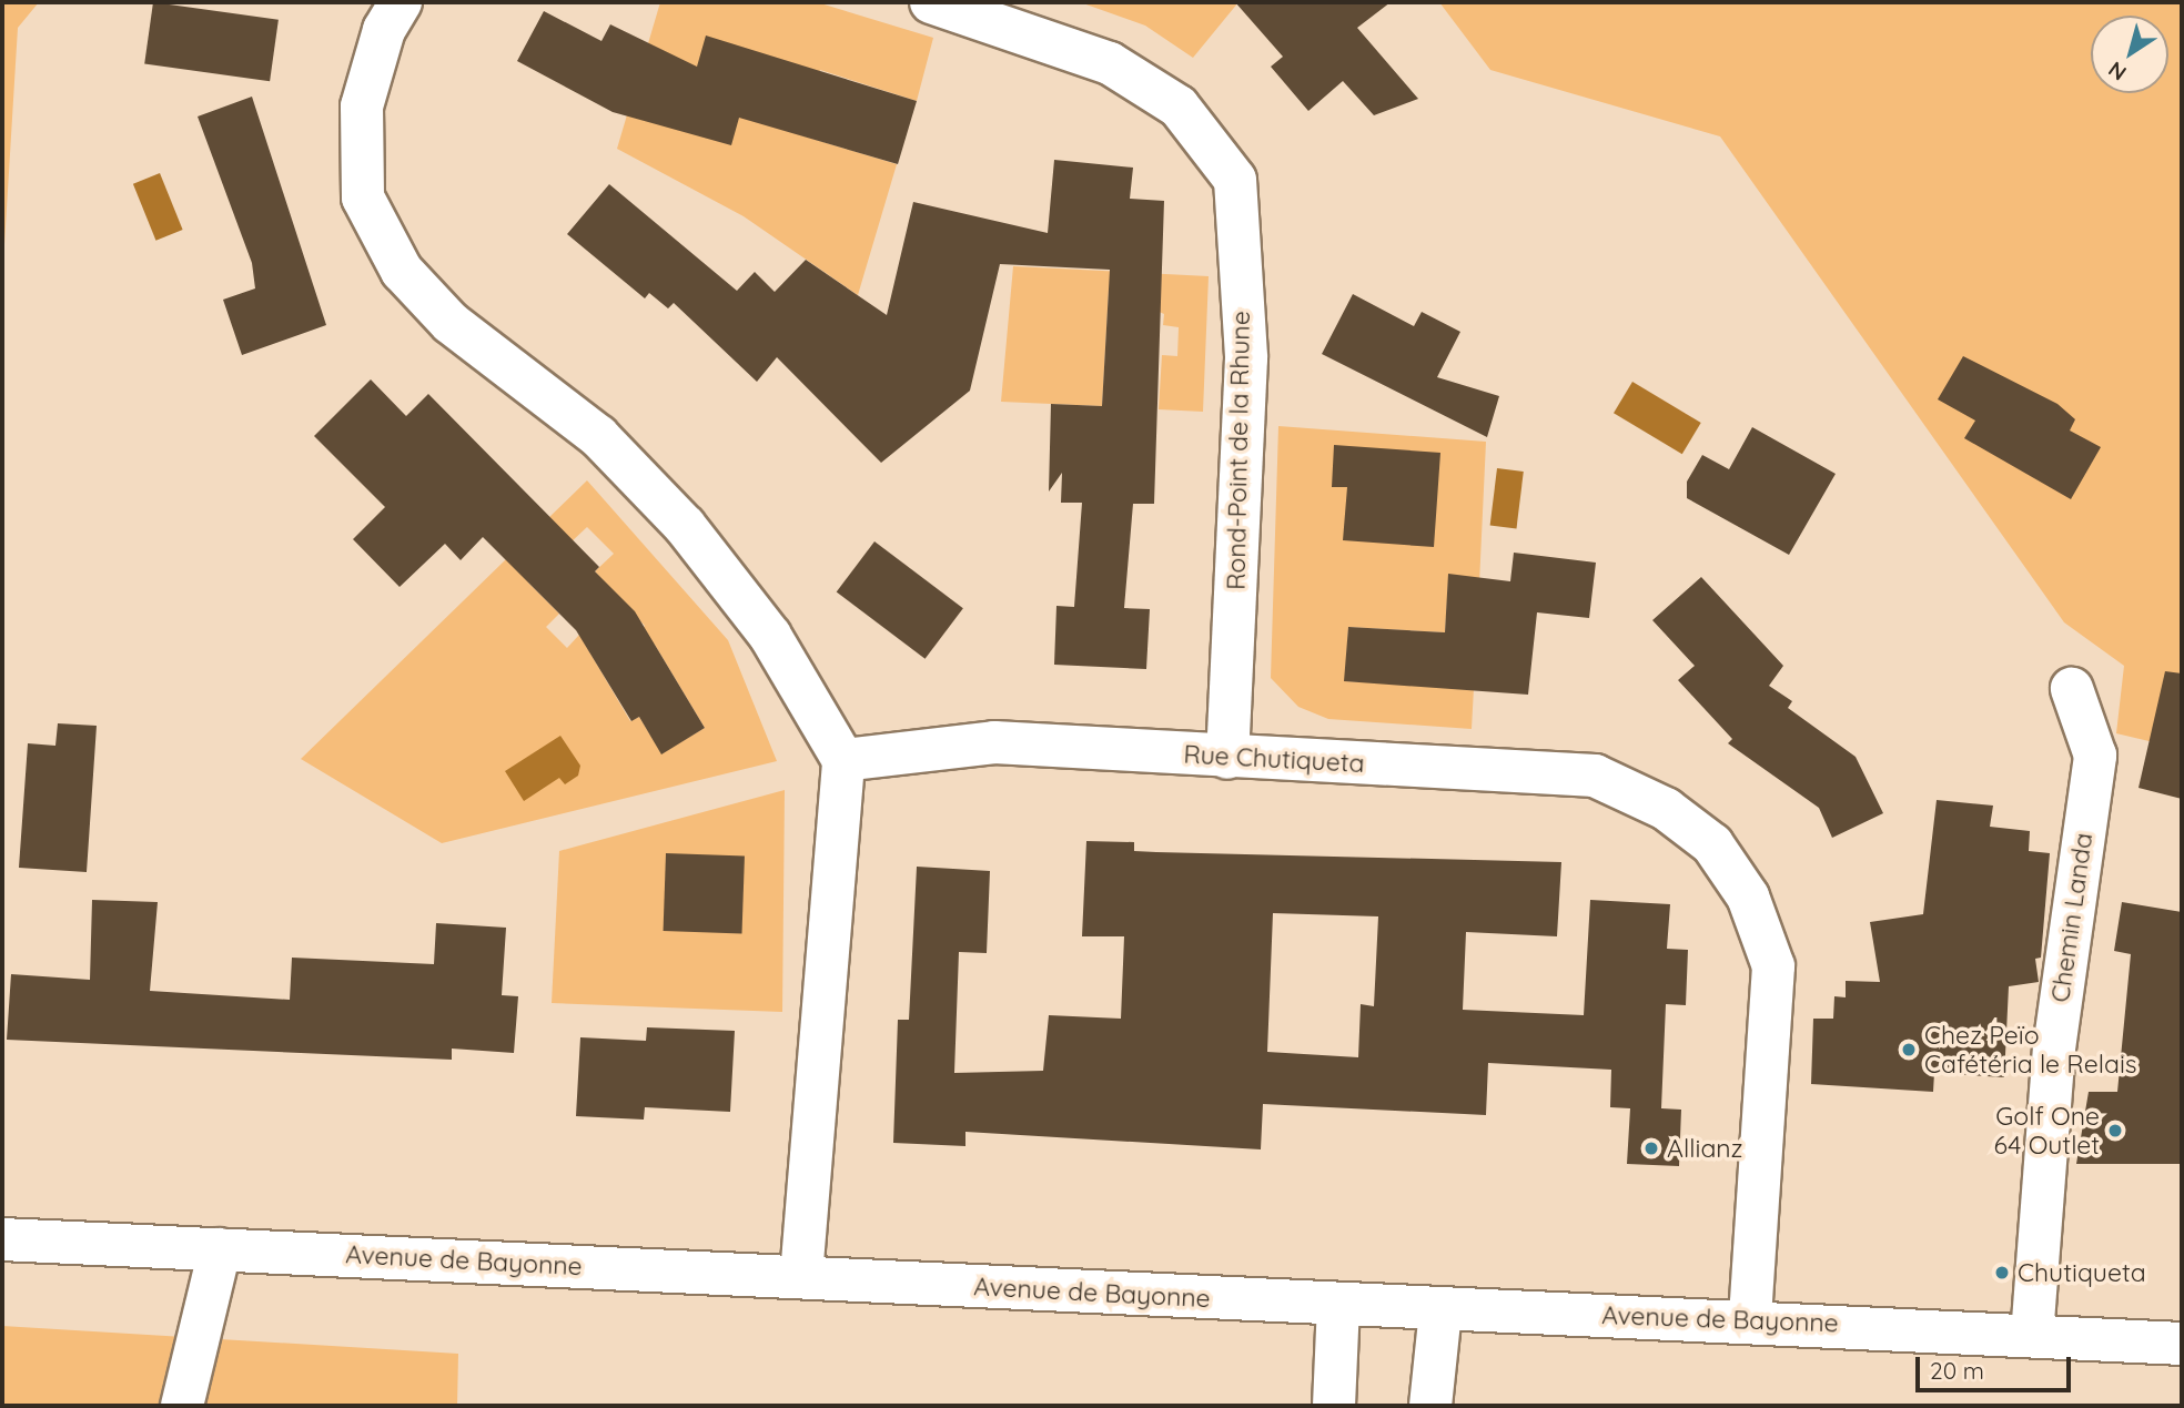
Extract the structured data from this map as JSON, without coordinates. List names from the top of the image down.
{
  "streets": {
    "street": [
      "Rond-Point de la Rhune",
      "Rue Chutiqueta",
      "Chemin Landa",
      "Avenue de Bayonne"
    ]
  },
  "crossings": [
    ["Rond-Point de la Rhune", "Rue Chutiqueta"],
    ["Rue Chutiqueta", "Avenue de Bayonne"],
    ["Chemin Landa", "Avenue de Bayonne"]
  ],
  "places": [
    "Chez Peïo Cafétéria le Relais",
    "Golf One 64 Outlet",
    "Allianz",
    "Chutiqueta"
  ],
  "scale_bar": "20 m",
  "north": "bottom left"
}
